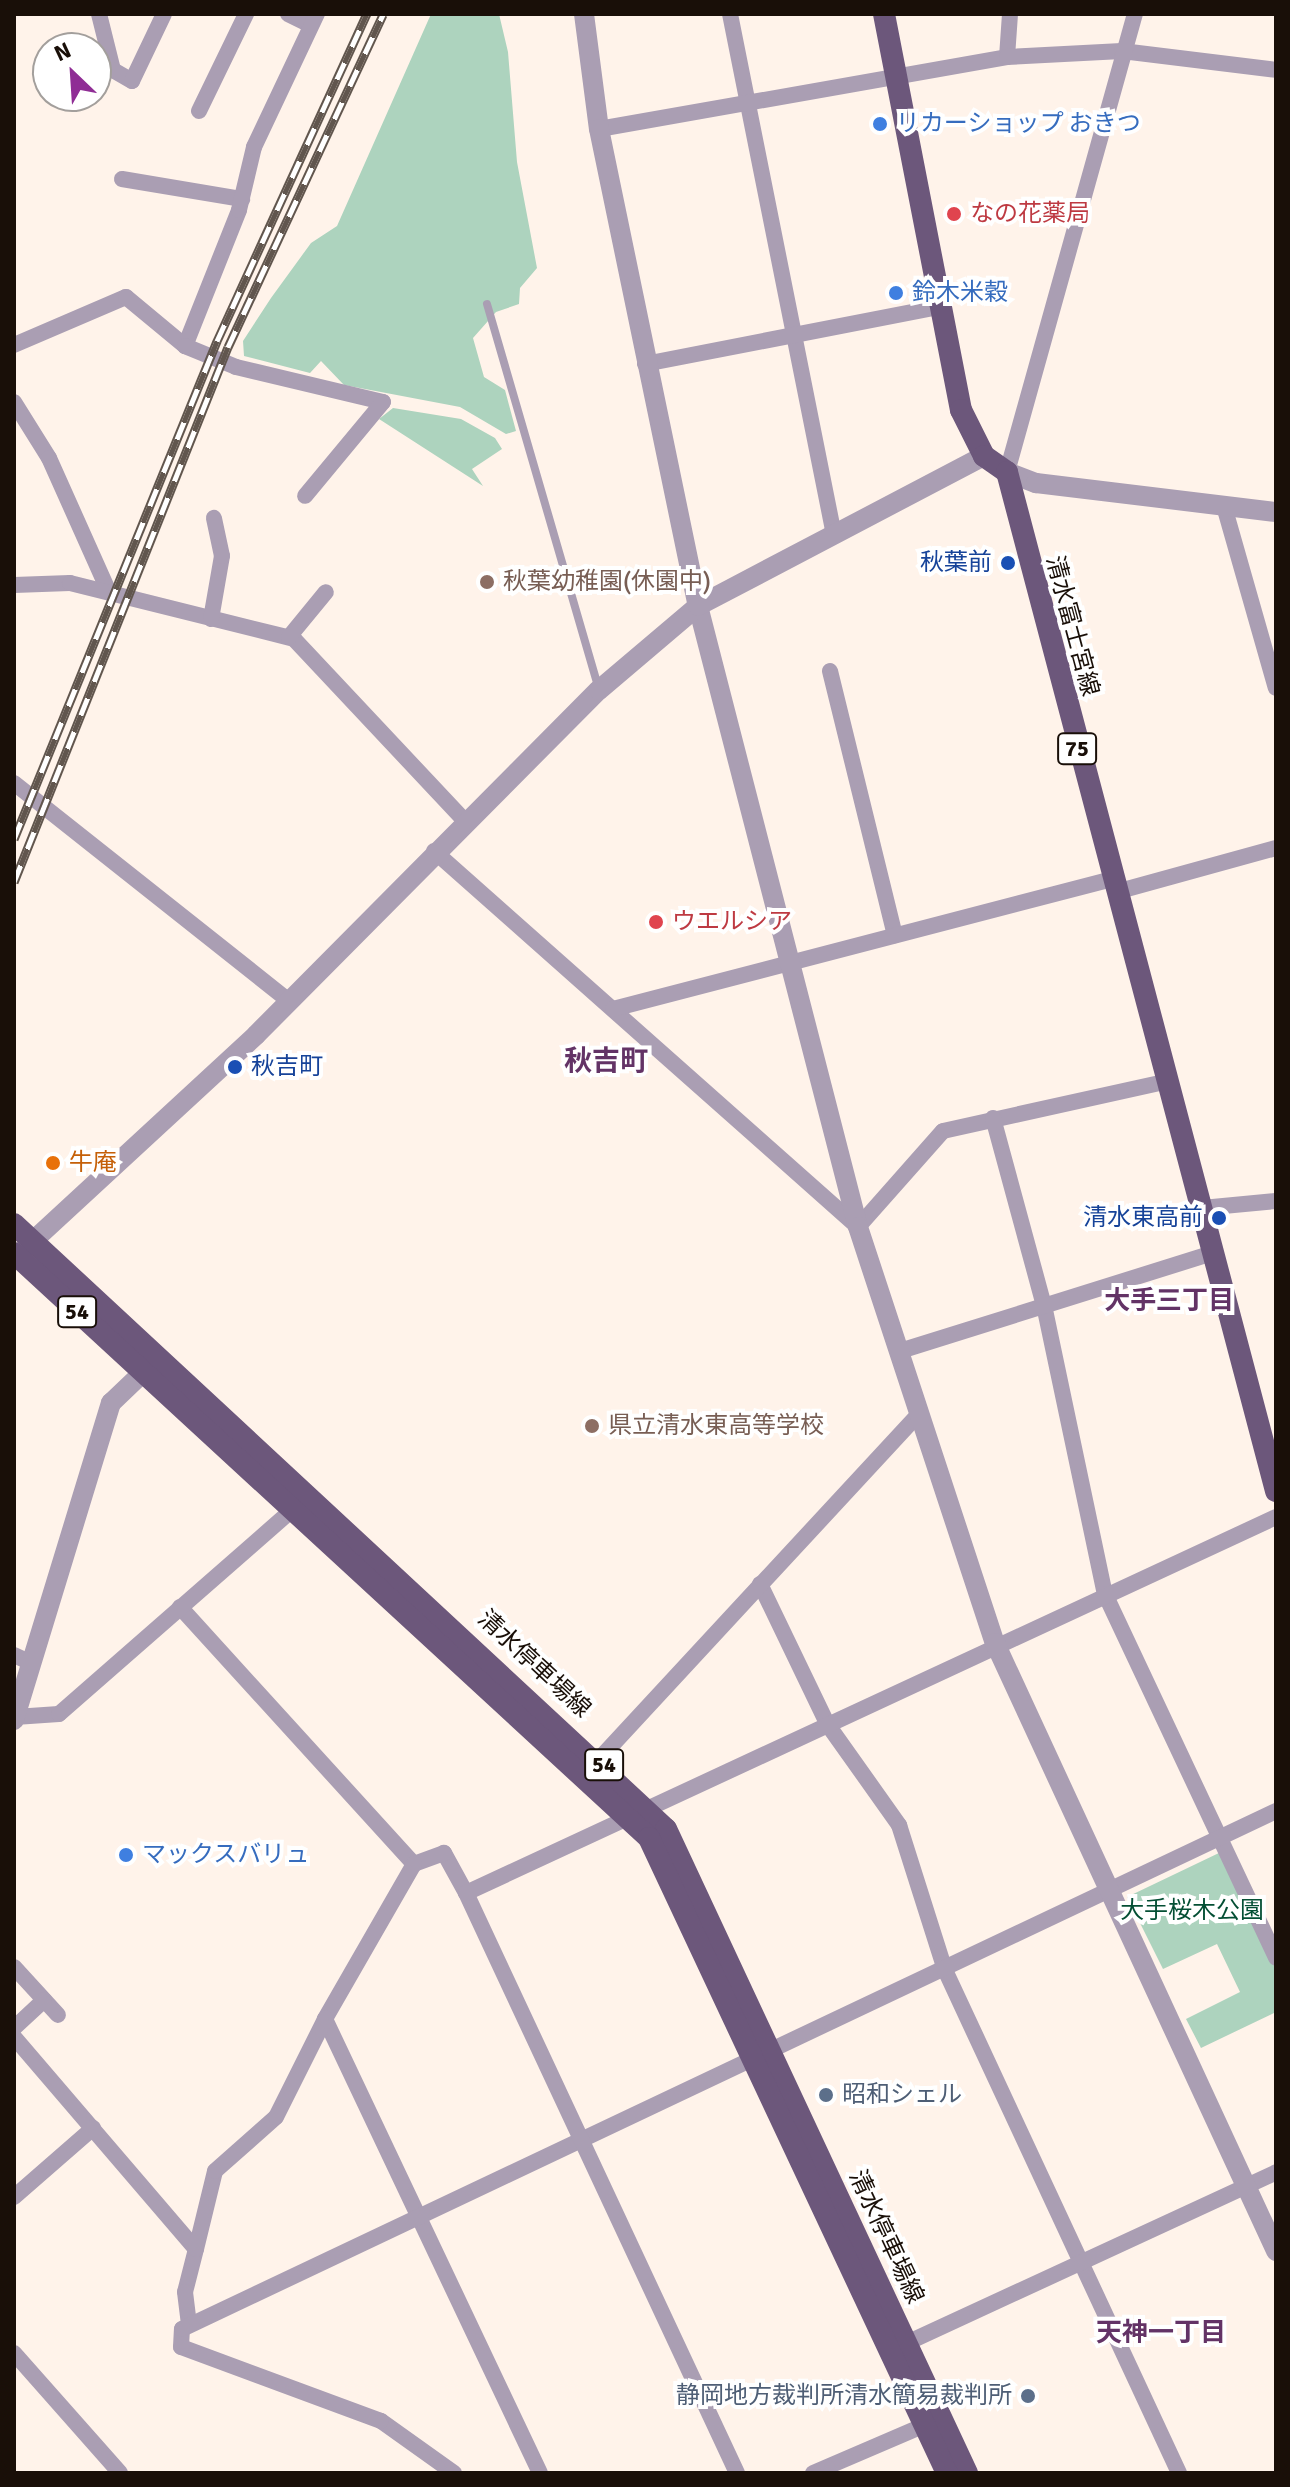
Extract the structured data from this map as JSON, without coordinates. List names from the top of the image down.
{
  "streets": {
    "main road": [
      "清水富士宮線",
      "75",
      "54",
      "清水停車場線"
    ]
  },
  "districts": ["秋吉町", "大手三丁目", "天神一丁目"],
  "parks": ["大手桜木公園"],
  "places": [
    "リカーショップ おきつ",
    "なの花薬局",
    "鈴木米穀",
    "秋葉前",
    "秋葉幼稚園(休園中)",
    "ウエルシア",
    "秋吉町",
    "牛庵",
    "清水東高前",
    "県立清水東高等学校",
    "マックスバリュ",
    "昭和シェル",
    "静岡地方裁判所清水簡易裁判所"
  ],
  "north": "top left"
}
